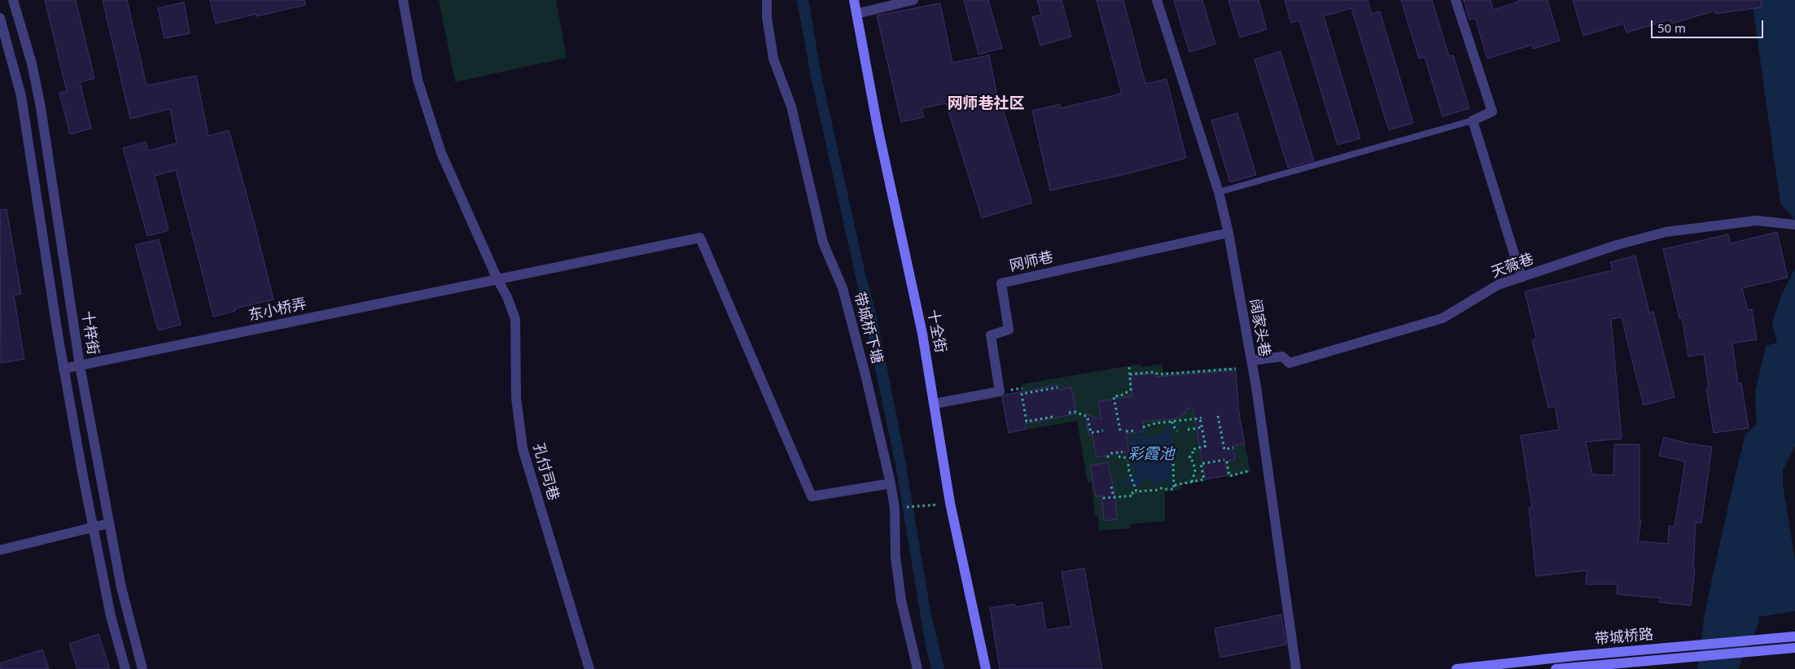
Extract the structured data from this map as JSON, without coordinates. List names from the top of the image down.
{
  "streets": {
    "main road": ["十全街", "带城桥路"],
    "street": [
      "网师巷",
      "天薇巷",
      "东小桥弄",
      "带城桥下塘",
      "阔家头巷",
      "十梓街",
      "孔付司巷"
    ]
  },
  "crossings": [
    ["网师巷", "阔家头巷"],
    ["网师巷", "十全街"],
    ["天薇巷", "阔家头巷"],
    ["东小桥弄", "带城桥下塘"],
    ["东小桥弄", "十梓街"],
    ["东小桥弄", "孔付司巷"]
  ],
  "districts": ["网师巷社区"],
  "water": ["彩霞池"],
  "scale_bar": "50 m"
}
